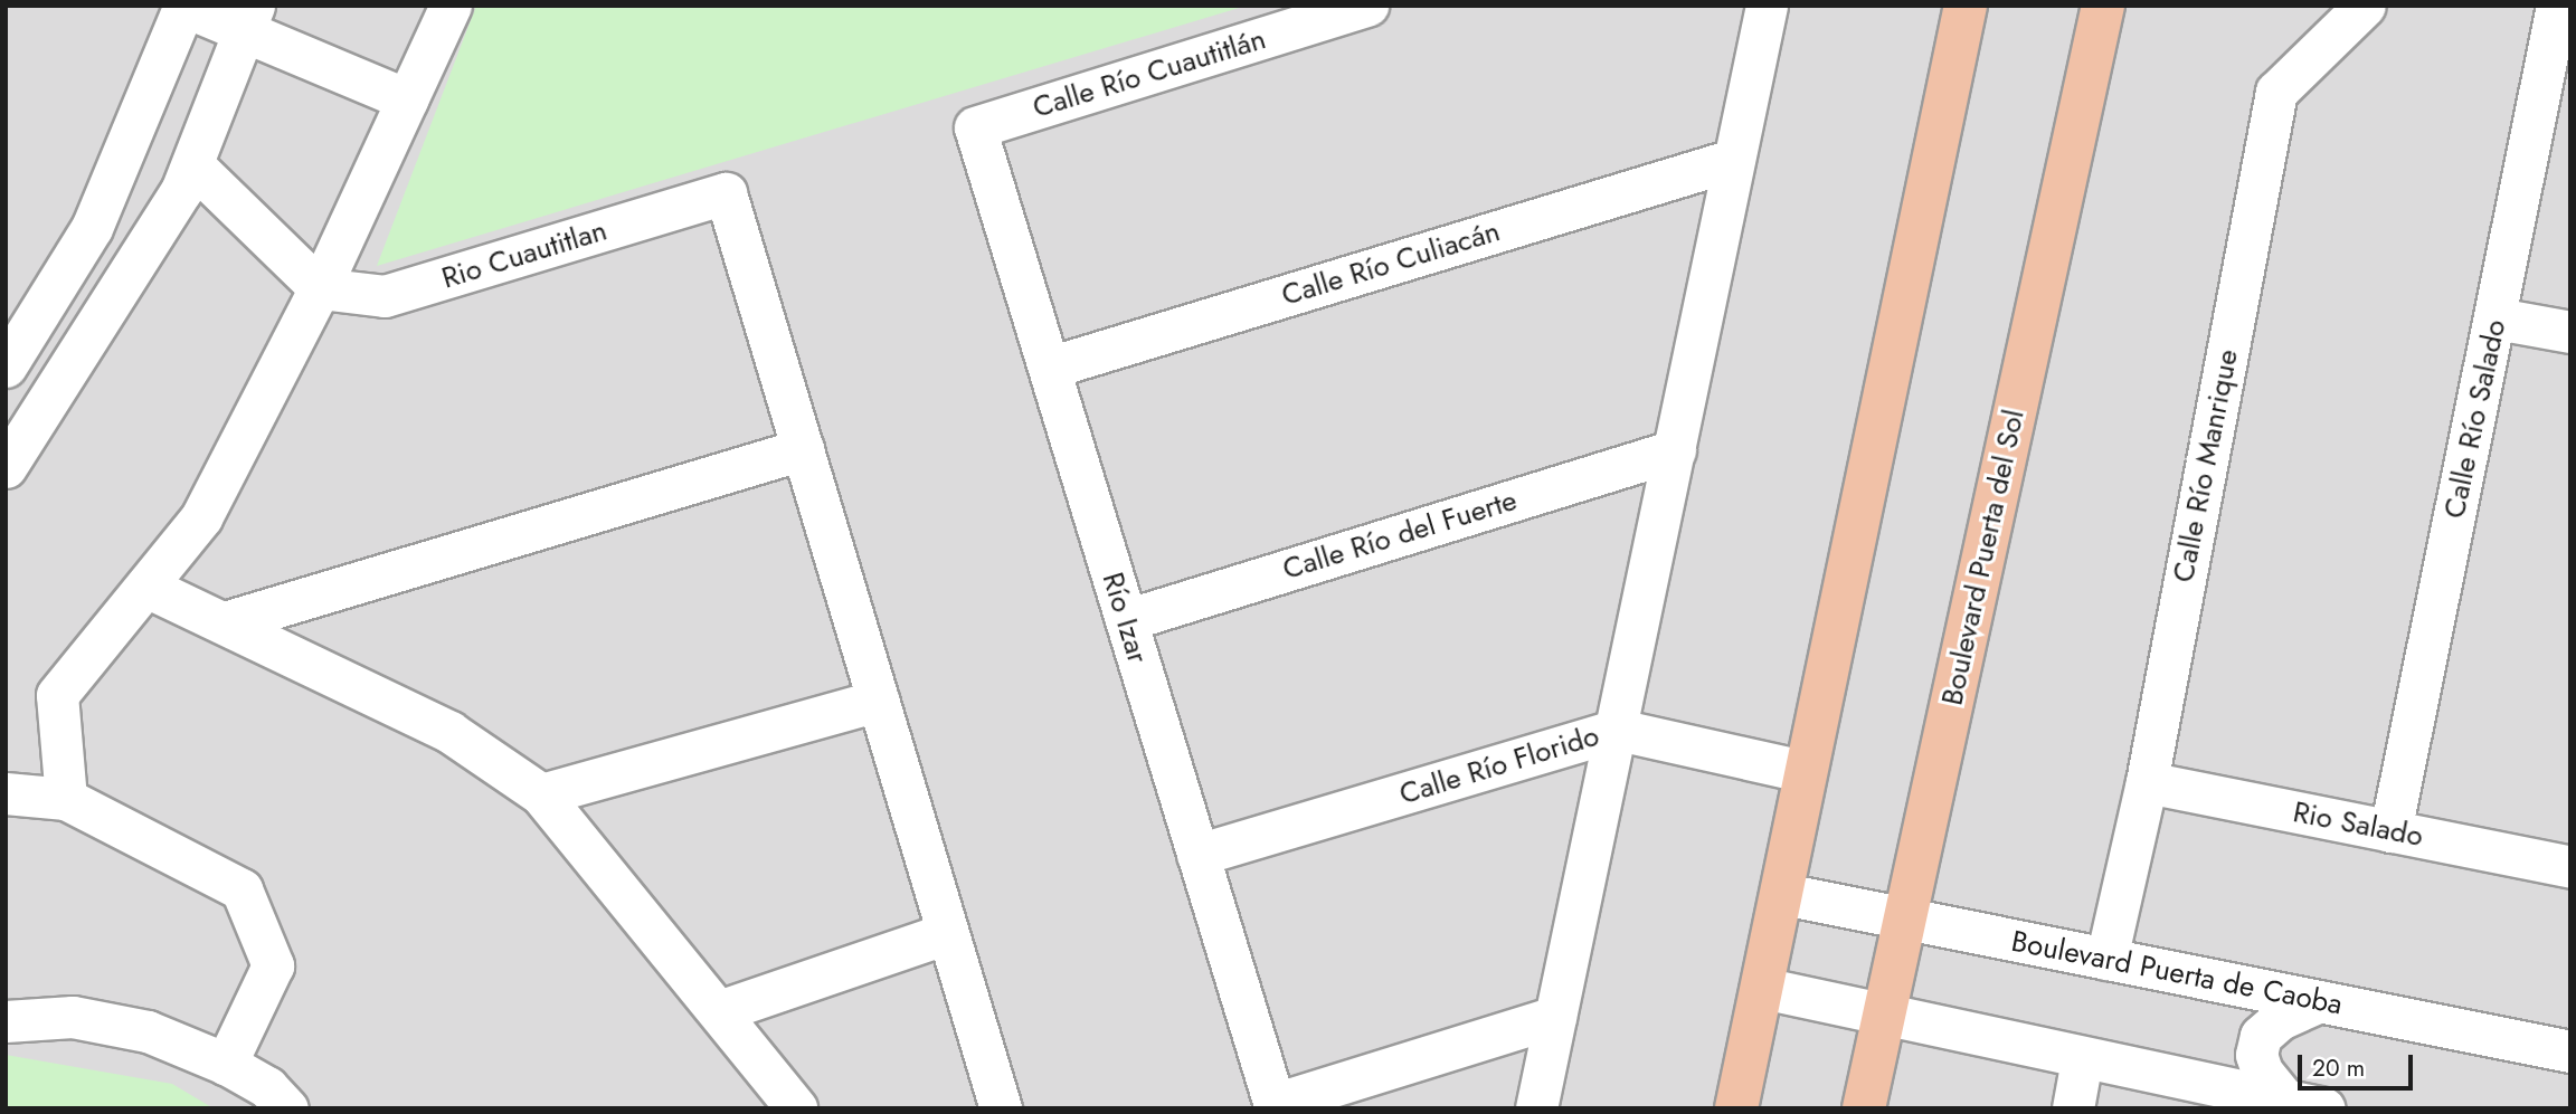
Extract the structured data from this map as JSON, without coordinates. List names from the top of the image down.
{
  "streets": {
    "main road": ["Boulevard Puerta del Sol"],
    "street": [
      "Calle Río Cuautitlán",
      "Rio Cuautitlan",
      "Calle Río Culiacán",
      "Calle Río Salado",
      "Calle Río Manrique",
      "Calle Río del Fuerte",
      "Río Izar",
      "Calle Río Florido",
      "Rio Salado",
      "Boulevard Puerta de Caoba"
    ]
  },
  "crossings": [
    ["Calle Río Cuautitlán", "Río Izar"],
    ["Calle Río Culiacán", "Río Izar"],
    ["Calle Río Salado", "Rio Salado"],
    ["Calle Río Manrique", "Rio Salado"],
    ["Calle Río Manrique", "Boulevard Puerta de Caoba"],
    ["Calle Río del Fuerte", "Río Izar"],
    ["Boulevard Puerta del Sol", "Boulevard Puerta de Caoba"],
    ["Río Izar", "Calle Río Florido"]
  ],
  "scale_bar": "20 m"
}
